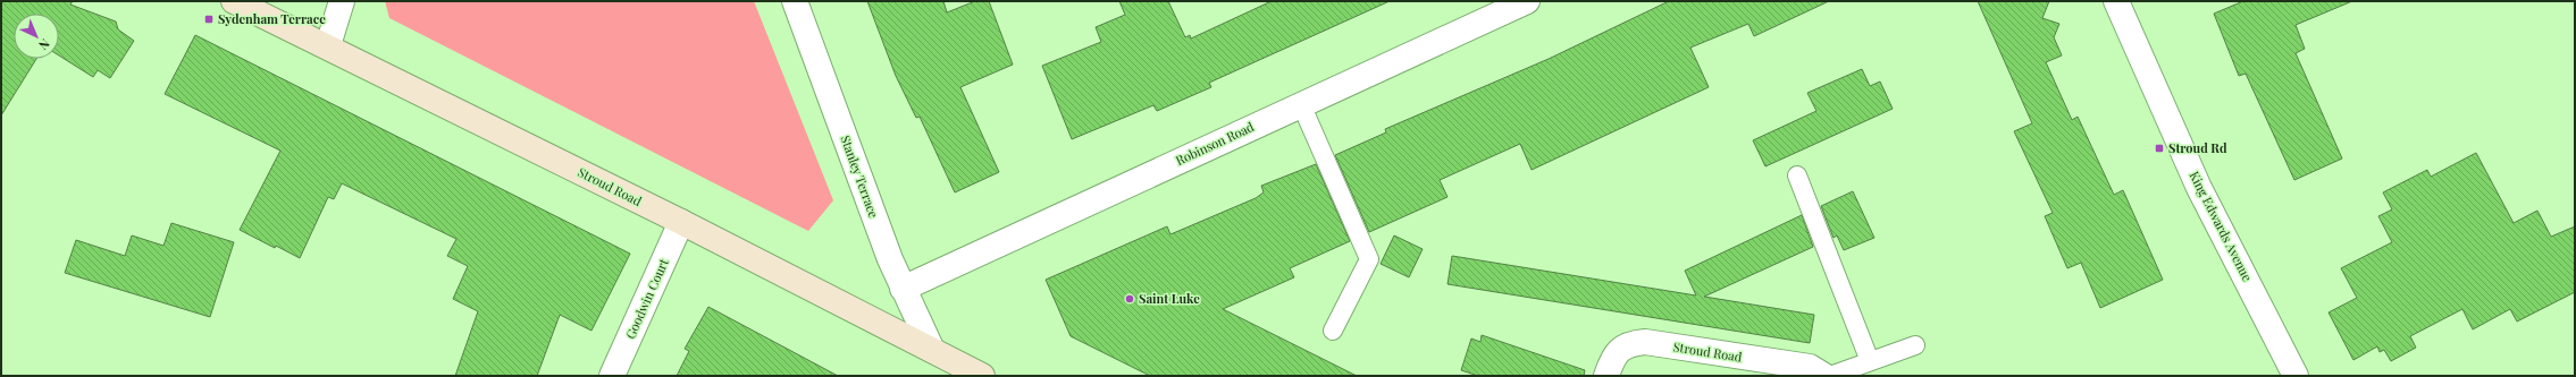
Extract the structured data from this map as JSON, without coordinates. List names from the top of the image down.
{
  "streets": {
    "main road": ["Stroud Road"],
    "street": [
      "Robinson Road",
      "Stanley Terrace",
      "King Edwards Avenue",
      "Goodwin Court"
    ]
  },
  "crossings": [
    ["Robinson Road", "Stanley Terrace"],
    ["Stanley Terrace", "Stroud Road"],
    ["Stroud Road", "Goodwin Court"]
  ],
  "places": {
    "transit": ["Sydenham Terrace", "Stroud Rd"],
    "other": ["Saint Luke"]
  },
  "north": "bottom right"
}
